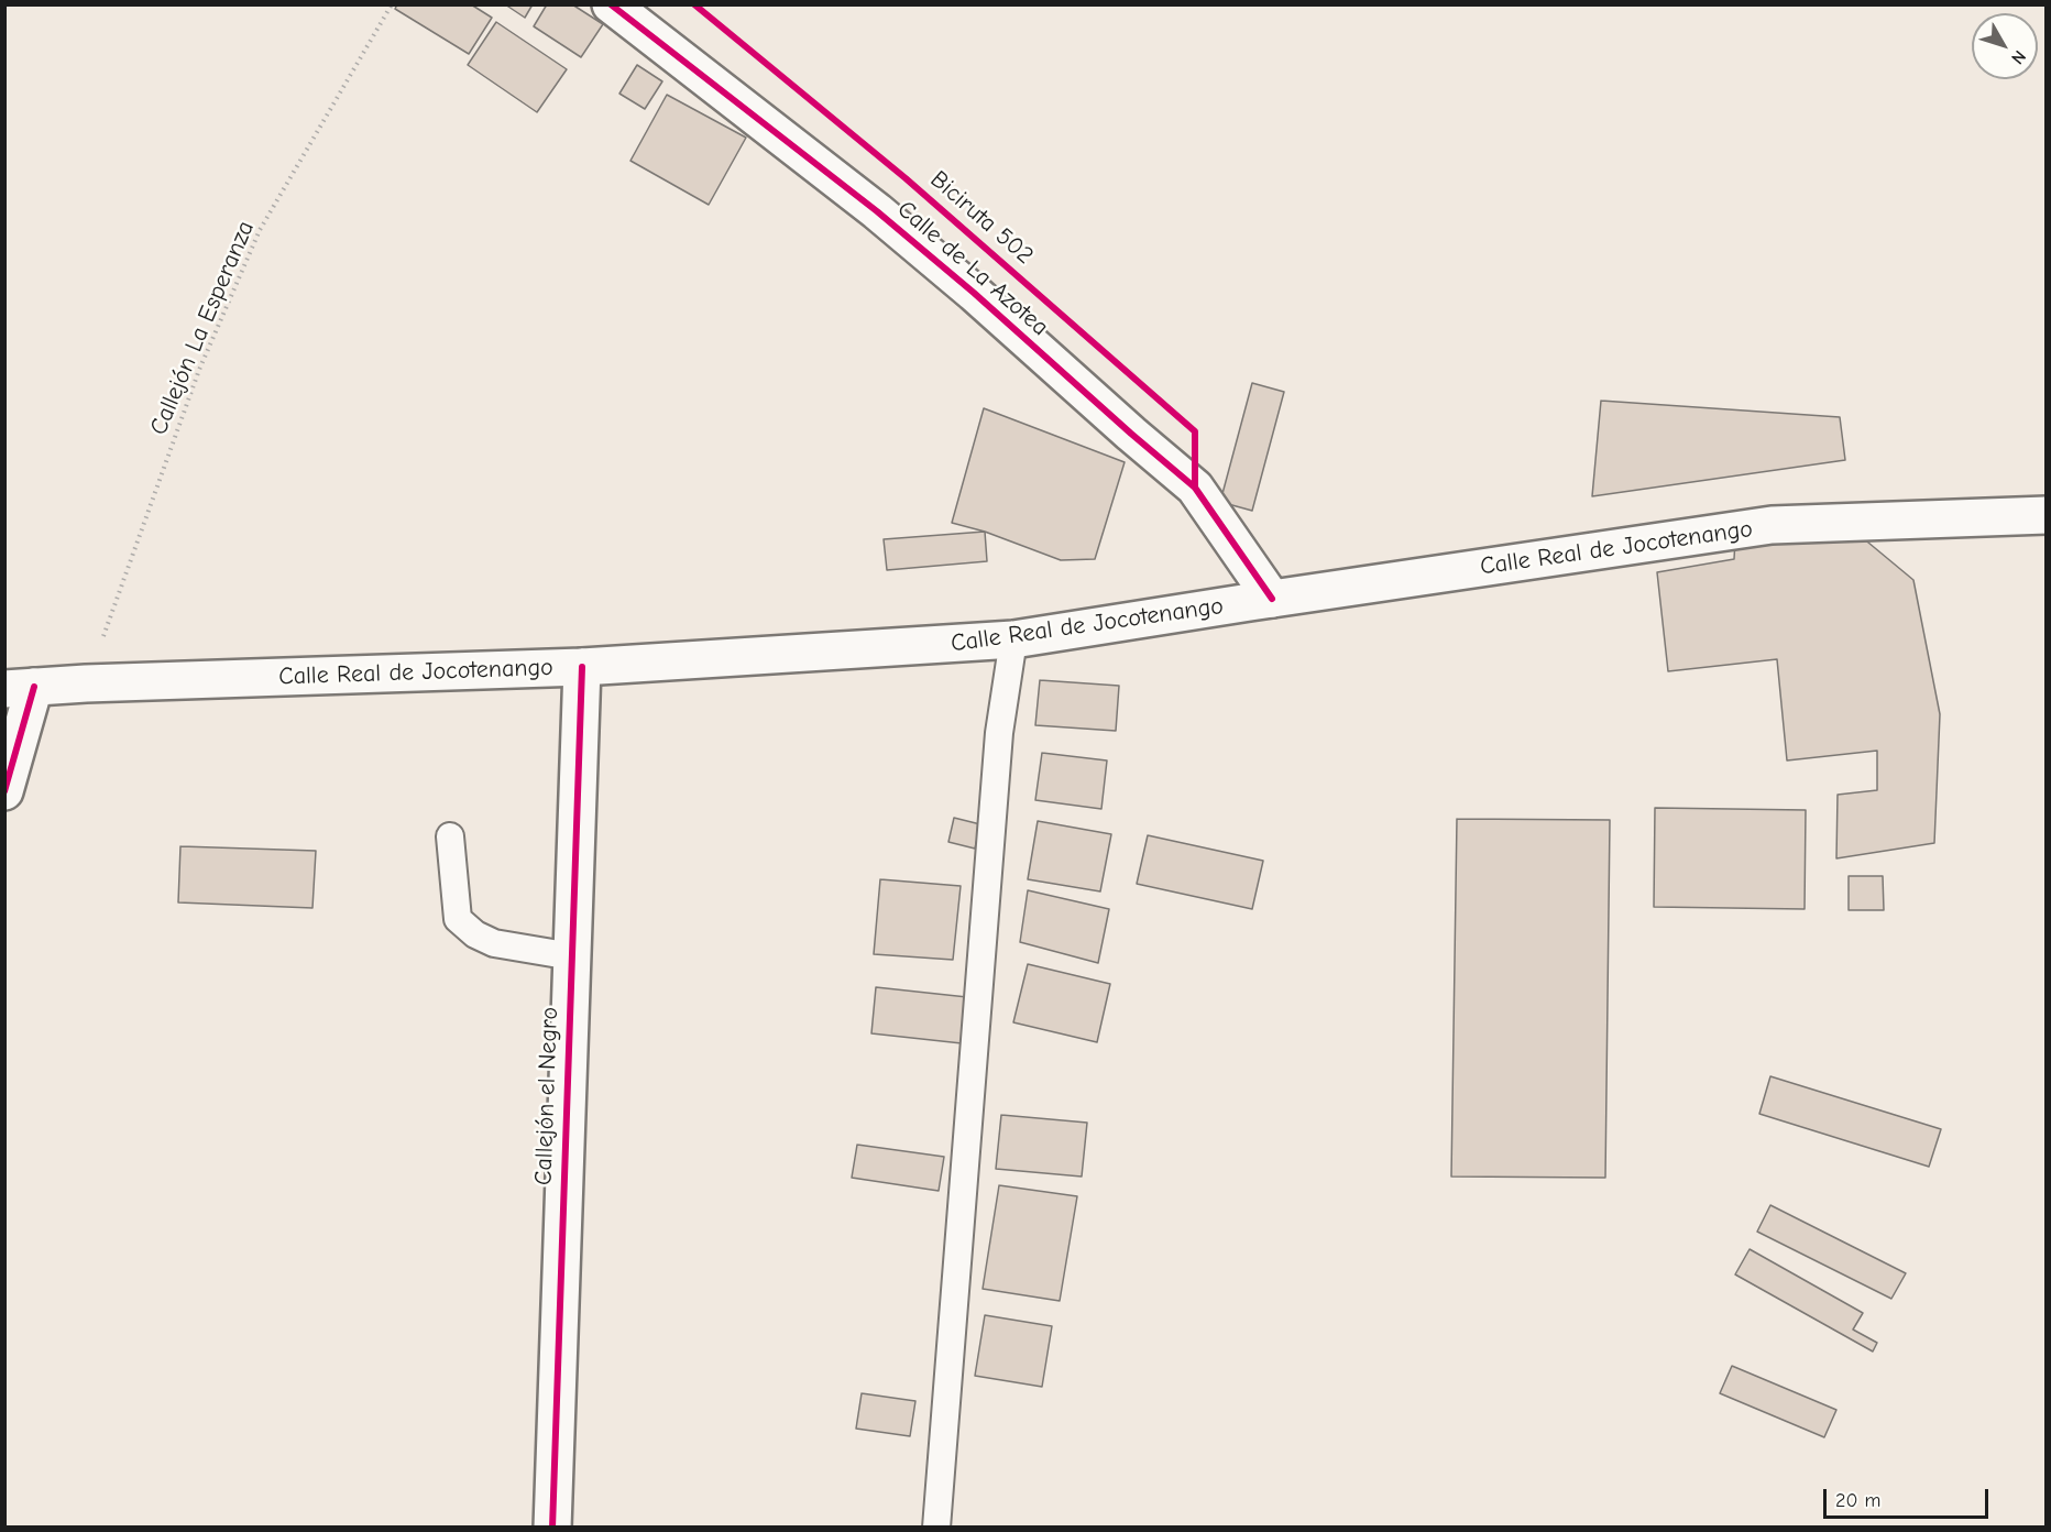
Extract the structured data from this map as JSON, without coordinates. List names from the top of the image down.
{
  "streets": {
    "main road": ["Calle de La Azotea", "Calle Real de Jocotenango", "Callejón el Negro"],
    "path": ["Callejón La Esperanza"],
    "cycle path": ["Biciruta 502"]
  },
  "crossings": [
    ["Calle de La Azotea", "Calle Real de Jocotenango"],
    ["Callejón La Esperanza", "Calle Real de Jocotenango"],
    ["Calle Real de Jocotenango", "Callejón el Negro"]
  ],
  "scale_bar": "20 m",
  "north": "bottom right"
}
